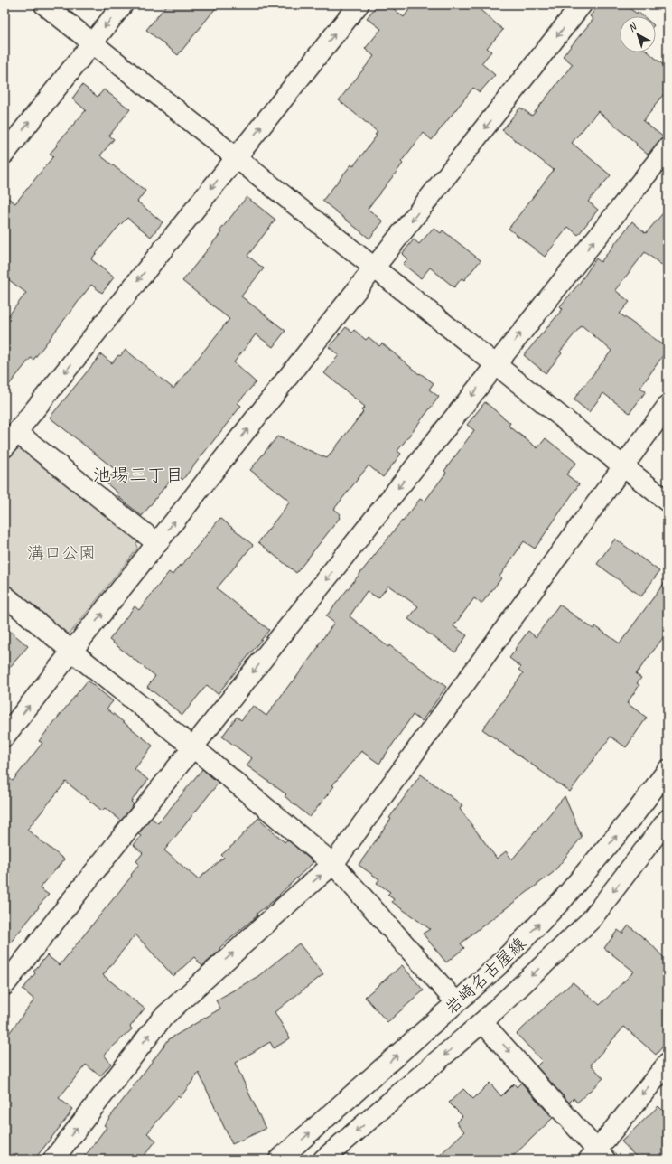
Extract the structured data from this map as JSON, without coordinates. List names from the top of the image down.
{
  "streets": {
    "street": ["岩崎名古屋線"]
  },
  "districts": ["池場三丁目"],
  "parks": ["溝口公園"],
  "north": "top left"
}
